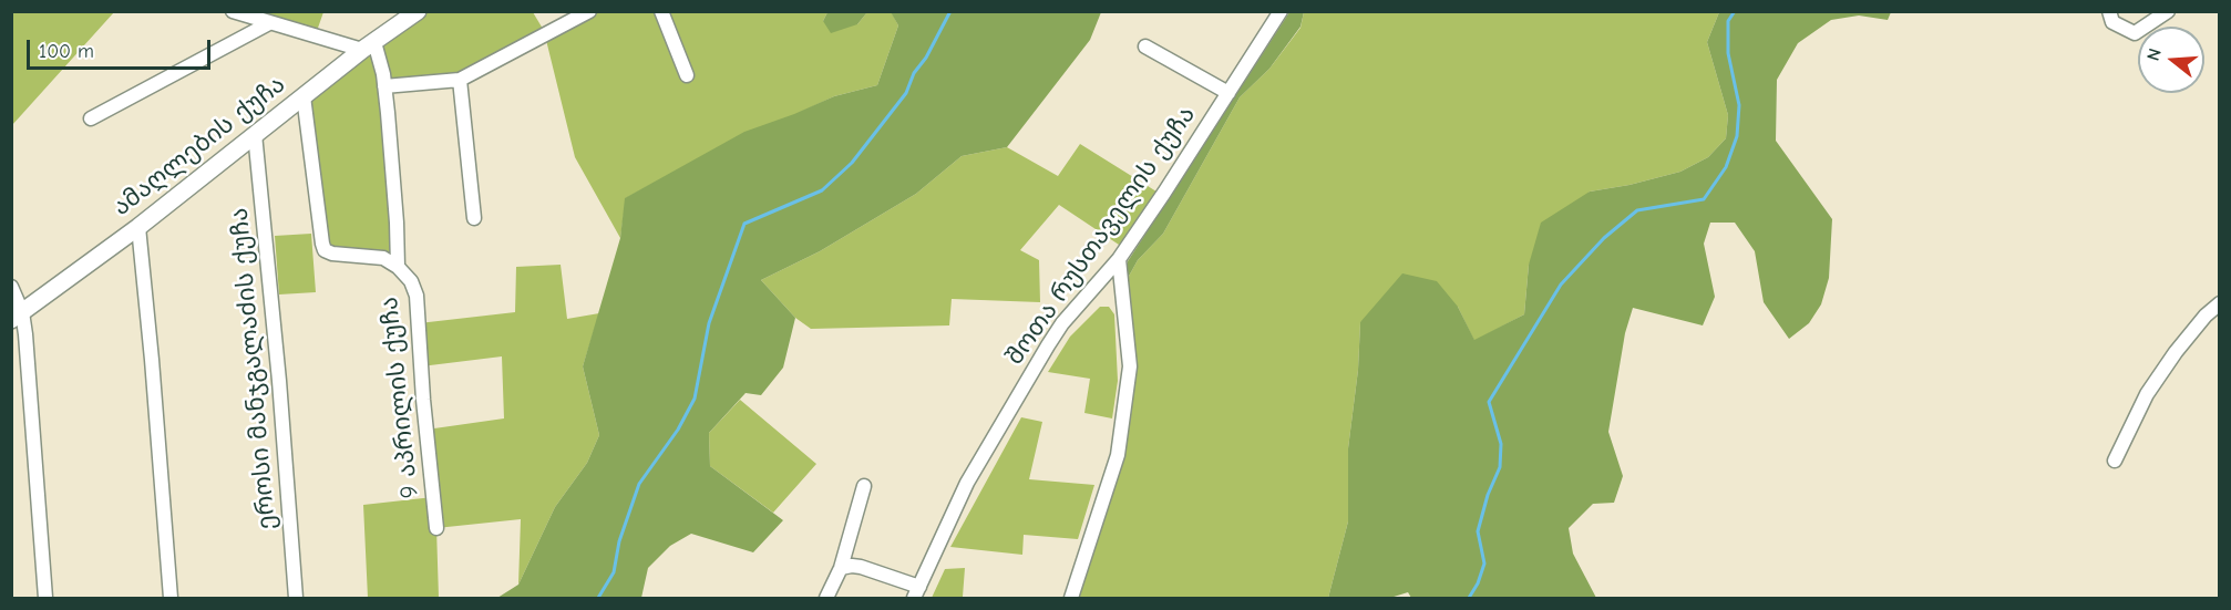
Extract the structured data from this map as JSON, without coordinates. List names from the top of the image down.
{
  "streets": {
    "street": [
      "ამაღლების ქუჩა",
      "შოთა რუსთაველის ქუჩა",
      "ეროსი მანჯგალაძის ქუჩა",
      "9 აპრილის ქუჩა"
    ]
  },
  "crossings": [
    ["ამაღლების ქუჩა", "ეროსი მანჯგალაძის ქუჩა"],
    ["ამაღლების ქუჩა", "9 აპრილის ქუჩა"]
  ],
  "scale_bar": "100 m",
  "north": "left"
}
